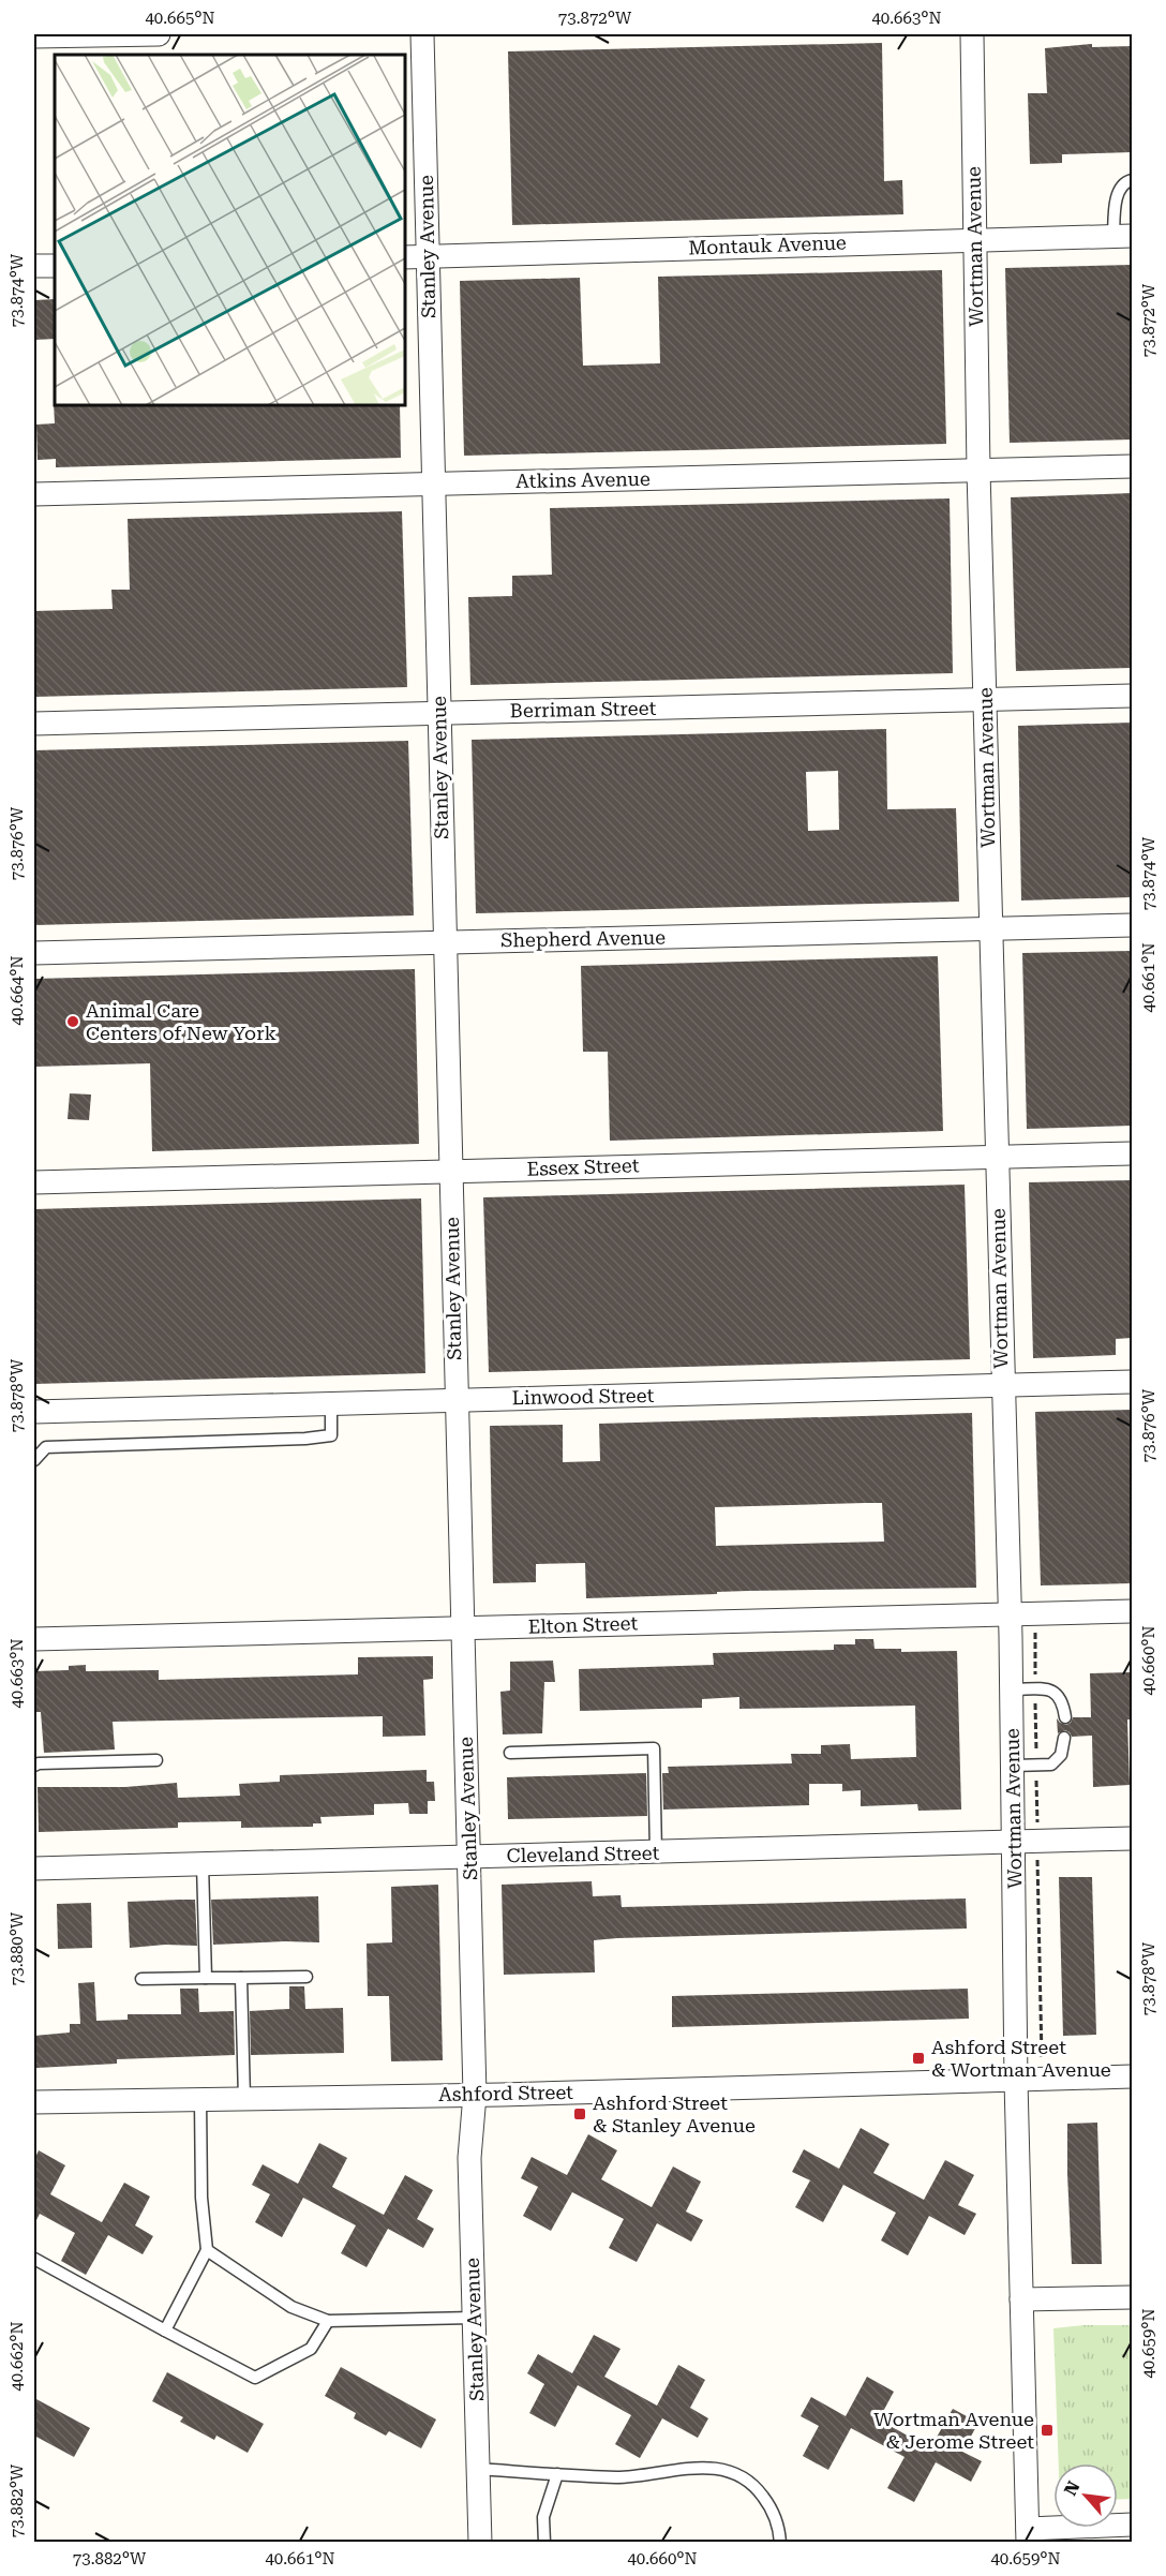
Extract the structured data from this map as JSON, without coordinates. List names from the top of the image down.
{
  "streets": {
    "street": [
      "Montauk Avenue",
      "Stanley Avenue",
      "Wortman Avenue",
      "Atkins Avenue",
      "Berriman Street",
      "Shepherd Avenue",
      "Essex Street",
      "Linwood Street",
      "Elton Street",
      "Cleveland Street",
      "Ashford Street"
    ]
  },
  "crossings": [
    ["Montauk Avenue", "Stanley Avenue"],
    ["Montauk Avenue", "Wortman Avenue"],
    ["Stanley Avenue", "Atkins Avenue"],
    ["Stanley Avenue", "Berriman Street"],
    ["Stanley Avenue", "Shepherd Avenue"],
    ["Stanley Avenue", "Essex Street"],
    ["Stanley Avenue", "Linwood Street"],
    ["Stanley Avenue", "Elton Street"],
    ["Stanley Avenue", "Cleveland Street"],
    ["Stanley Avenue", "Ashford Street"],
    ["Wortman Avenue", "Atkins Avenue"],
    ["Wortman Avenue", "Berriman Street"],
    ["Wortman Avenue", "Shepherd Avenue"],
    ["Wortman Avenue", "Essex Street"],
    ["Wortman Avenue", "Linwood Street"],
    ["Wortman Avenue", "Elton Street"],
    ["Wortman Avenue", "Cleveland Street"],
    ["Wortman Avenue", "Ashford Street"]
  ],
  "places": {
    "other": ["Animal Care Centers of New York"],
    "transit": ["Ashford Street & Wortman Avenue", "Ashford Street & Stanley Avenue", "Wortman Avenue & Jerome Street"]
  },
  "north": "top left",
  "coordinates": [
    "40.665°N",
    "73.872°W",
    "40.663°N",
    "73.874°W",
    "73.876°W",
    "40.661°N",
    "40.664°N",
    "73.878°W",
    "40.660°N",
    "73.880°W",
    "40.659°N",
    "40.662°N",
    "73.882°W"
  ]
}
